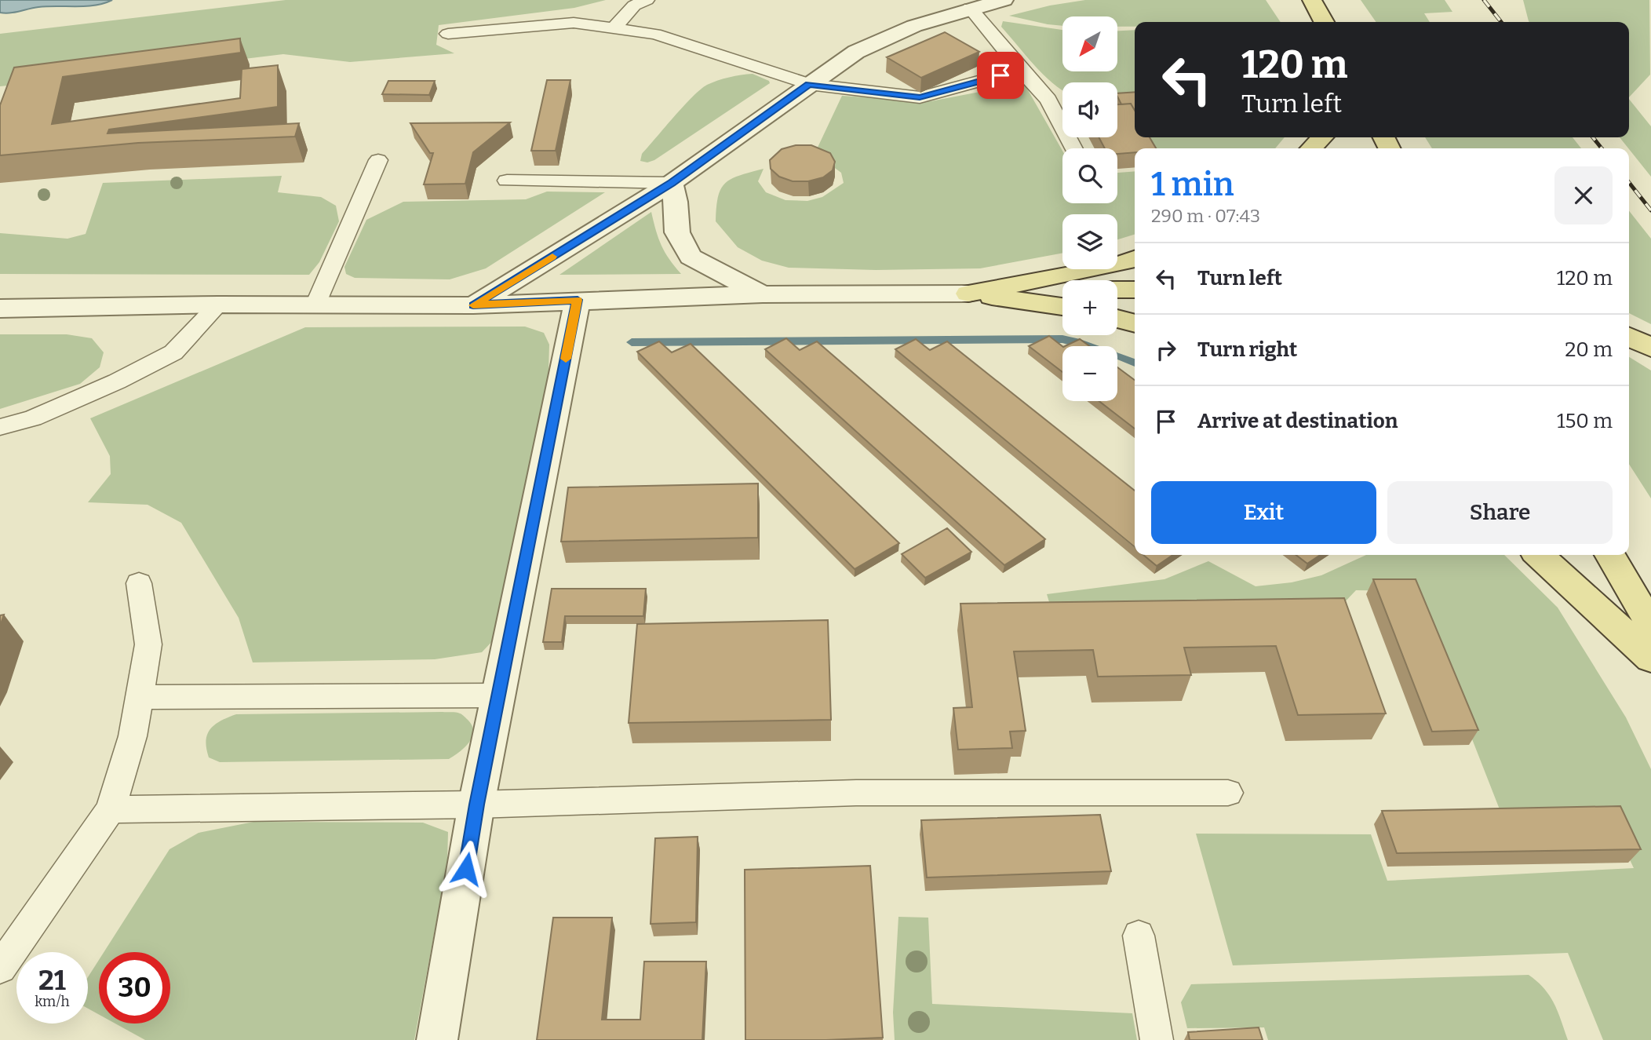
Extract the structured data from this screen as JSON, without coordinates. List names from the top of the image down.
{
  "north": "bottom left",
  "page": {
    "map_buttons": ["+", "−"],
    "turn": ["120 m", "Turn left"],
    "heading": ["1 min", "290 m · 07:43"],
    "list": [
      {
        "name": "Turn left",
        "value": "120 m"
      },
      {
        "name": "Turn right",
        "value": "20 m"
      },
      {
        "name": "Arrive at destination",
        "value": "150 m"
      }
    ],
    "buttons": ["Exit", "Share"],
    "speed": "21 km/h",
    "limit": "30"
  }
}
